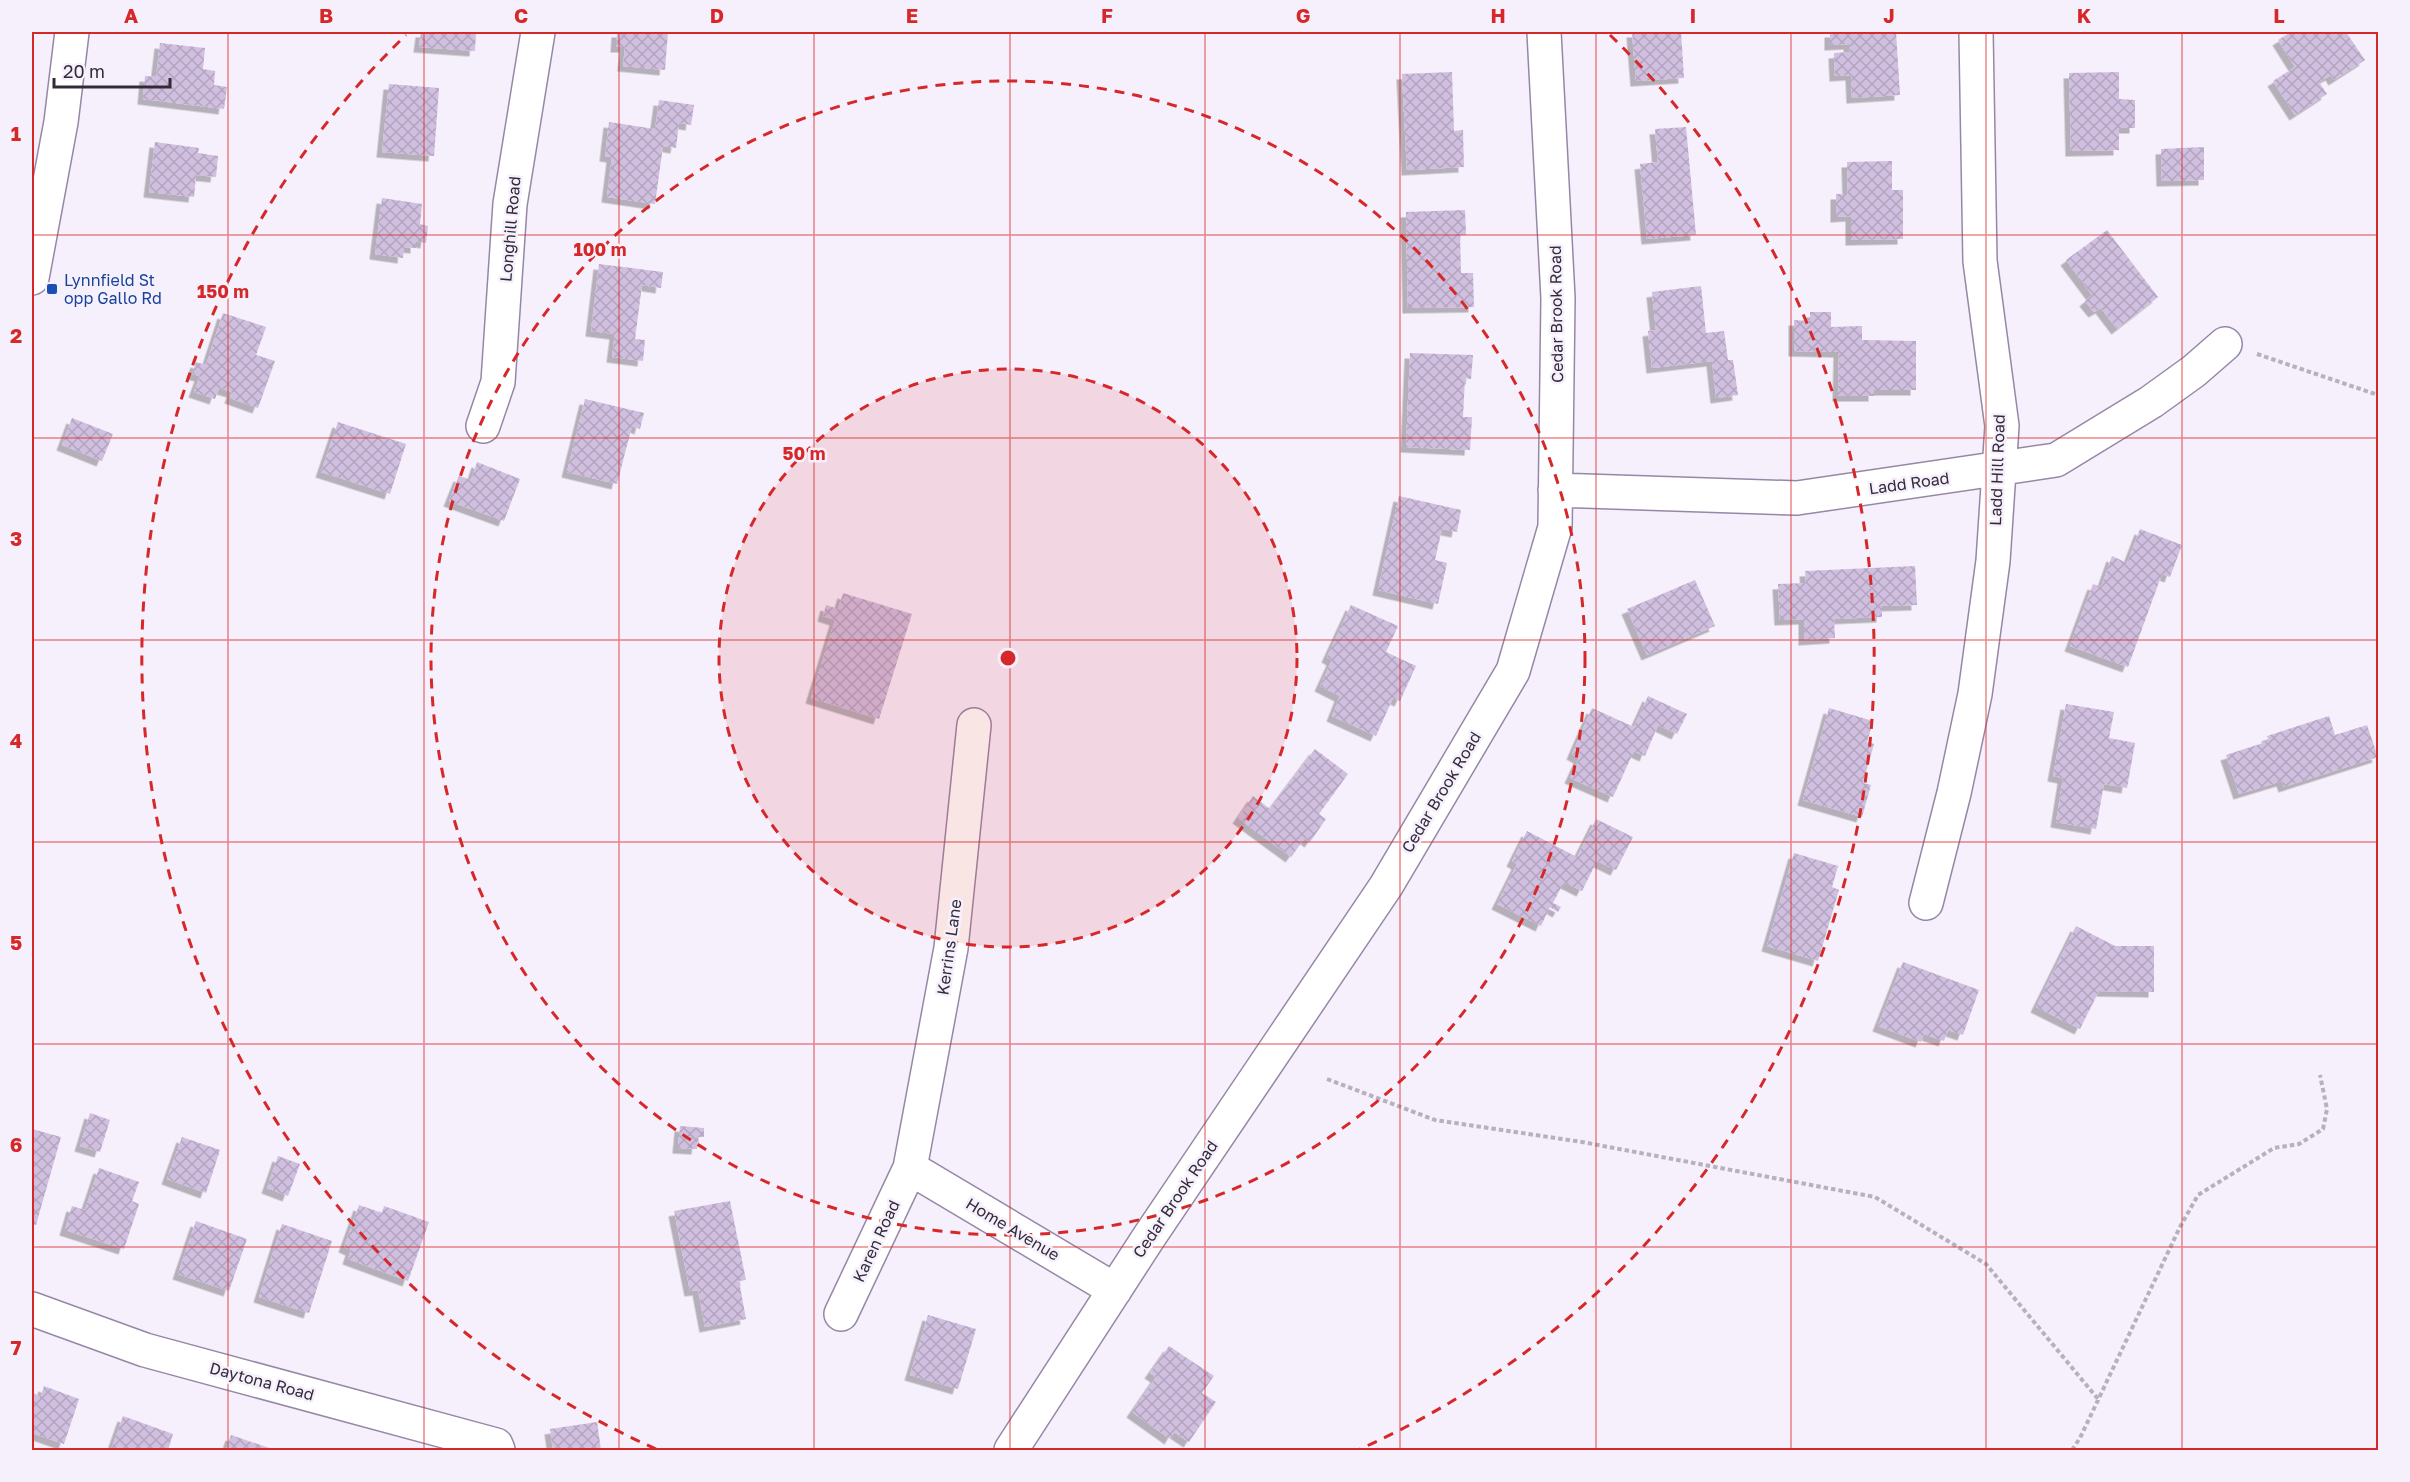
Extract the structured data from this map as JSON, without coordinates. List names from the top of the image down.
{
  "streets": {
    "street": [
      "Longhill Road",
      "Cedar Brook Road",
      "Ladd Hill Road",
      "Ladd Road",
      "Kerrins Lane",
      "Home Avenue",
      "Karen Road",
      "Daytona Road"
    ]
  },
  "crossings": [
    ["Cedar Brook Road", "Ladd Road"],
    ["Cedar Brook Road", "Home Avenue"],
    ["Ladd Hill Road", "Ladd Road"],
    ["Kerrins Lane", "Home Avenue"],
    ["Kerrins Lane", "Karen Road"],
    ["Home Avenue", "Karen Road"]
  ],
  "places": {
    "transit": ["Lynnfield St opp Gallo Rd"]
  },
  "scale_bar": "20 m",
  "grid": {
    "columns": [
      "A",
      "B",
      "C",
      "D",
      "E",
      "F",
      "G",
      "H",
      "I",
      "J",
      "K",
      "L"
    ],
    "rows": [
      "1",
      "2",
      "3",
      "4",
      "5",
      "6",
      "7"
    ]
  },
  "rings": ["100 m", "150 m", "50 m"]
}
